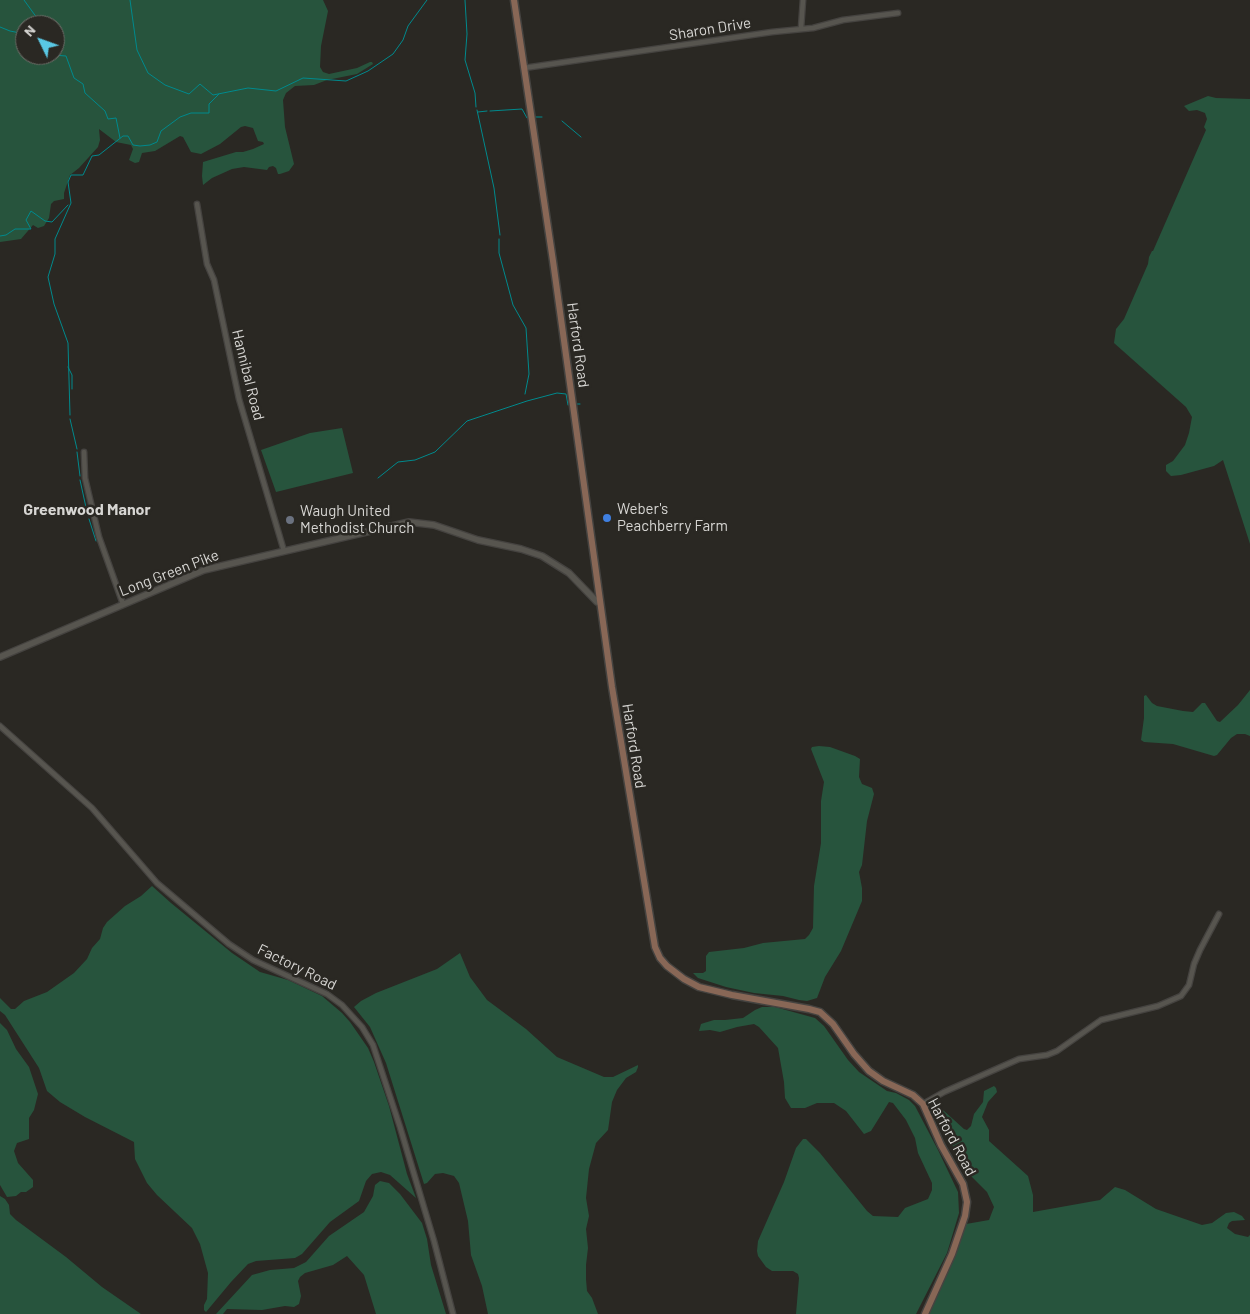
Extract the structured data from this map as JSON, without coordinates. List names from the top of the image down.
{
  "streets": {
    "main road": ["Harford Road"],
    "street": [
      "Sharon Drive",
      "Hannibal Road",
      "Long Green Pike",
      "Factory Road"
    ]
  },
  "crossings": [
    ["Sharon Drive", "Harford Road"],
    ["Harford Road", "Long Green Pike"],
    ["Hannibal Road", "Long Green Pike"]
  ],
  "districts": ["Greenwood Manor"],
  "places": ["Weber's Peachberry Farm", "Waugh United Methodist Church"],
  "north": "top left"
}
